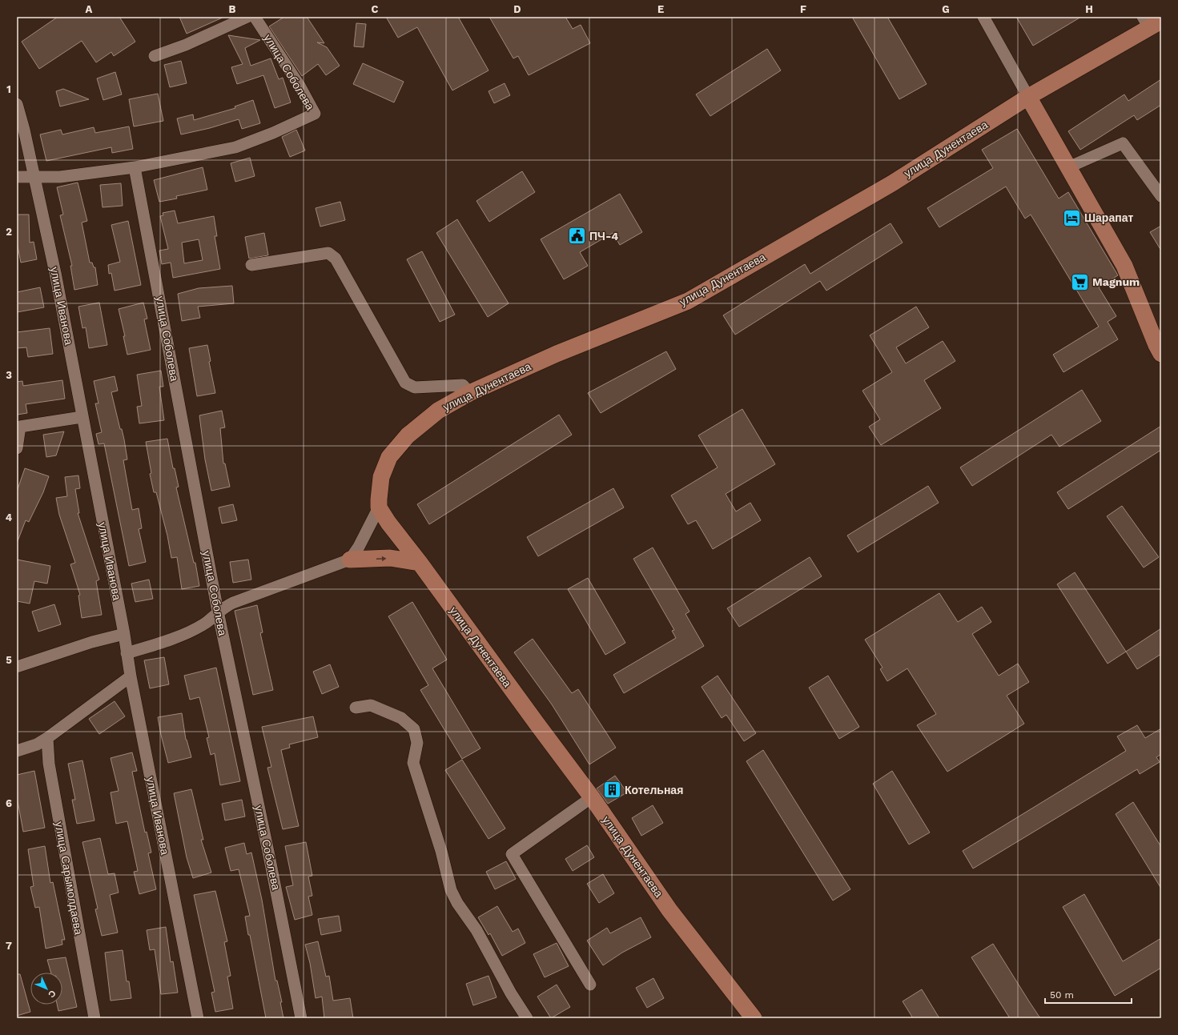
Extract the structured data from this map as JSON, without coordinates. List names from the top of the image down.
{
  "streets": {
    "street": [
      "улица Соболева",
      "улица Дунентаева",
      "улица Иванова",
      "улица Сарымолдаева"
    ]
  },
  "crossings": [
    ["улица Соболева", "улица Иванова"]
  ],
  "places": {
    "hotel": ["Шарапат"],
    "public building": ["ПЧ-4"],
    "supermarket": ["Magnum"],
    "building": ["Котельная"]
  },
  "scale_bar": "50 m",
  "north": "bottom right",
  "grid": {
    "columns": [
      "A",
      "B",
      "C",
      "D",
      "E",
      "F",
      "G",
      "H"
    ],
    "rows": [
      "1",
      "2",
      "3",
      "4",
      "5",
      "6",
      "7"
    ]
  }
}
